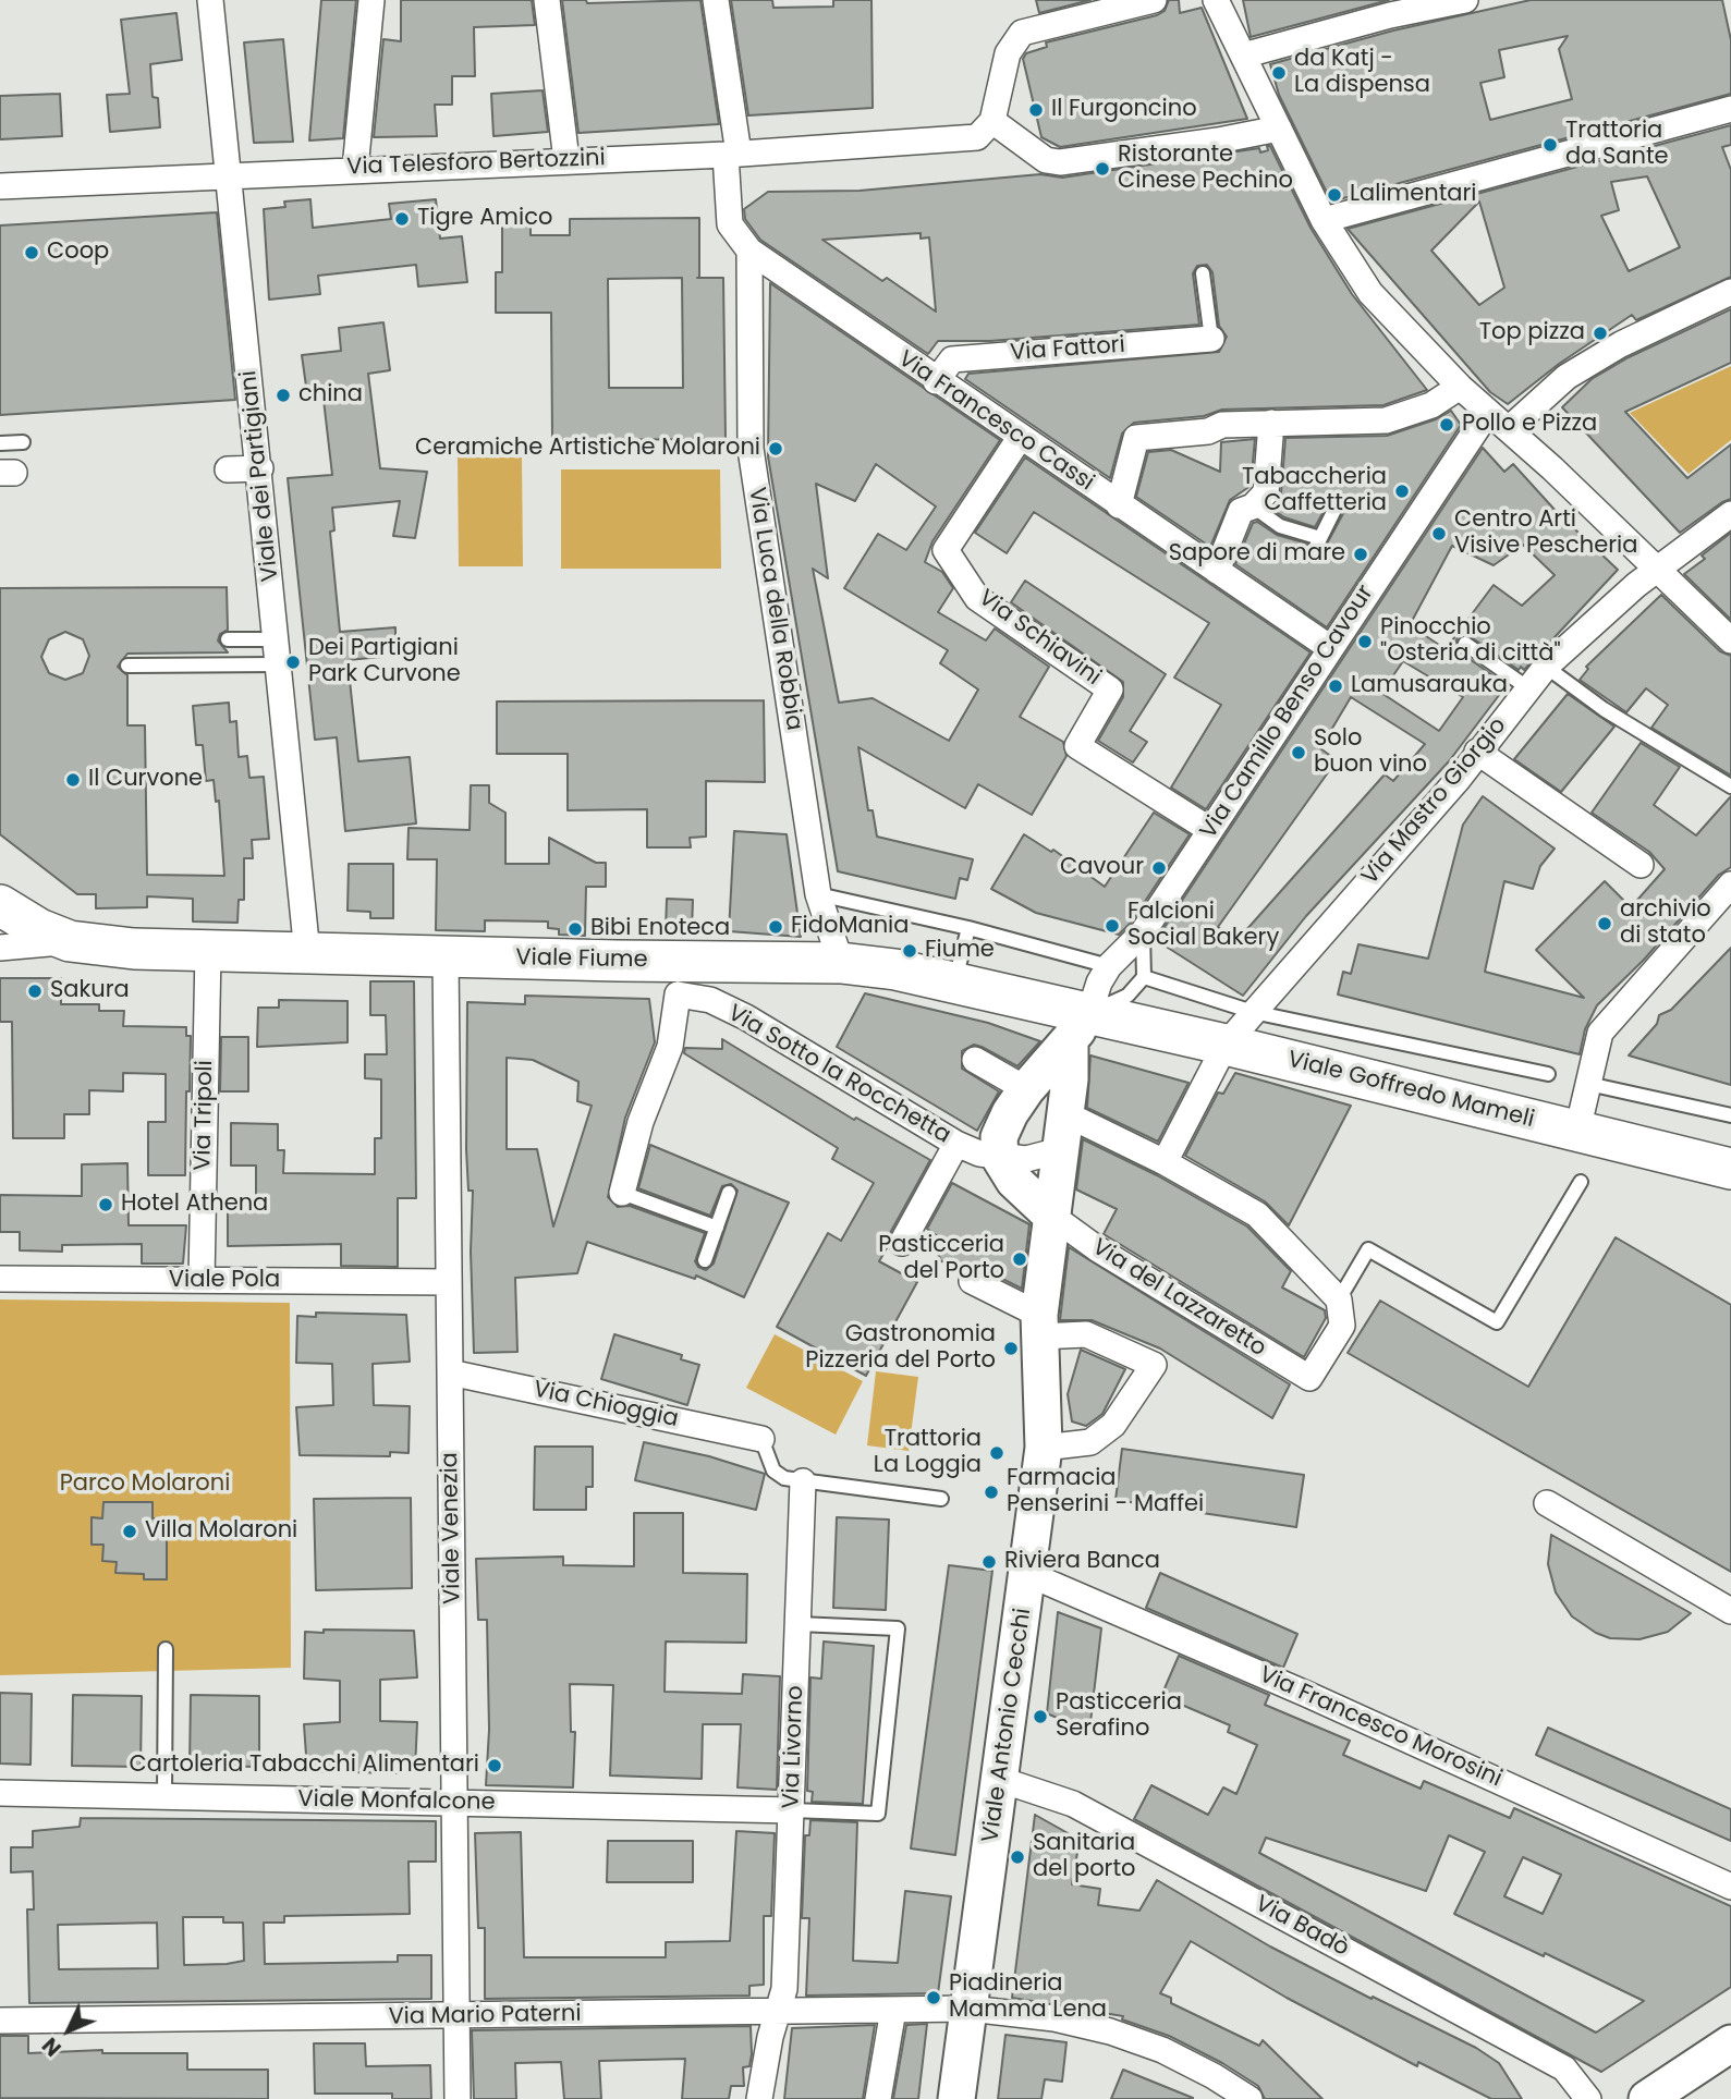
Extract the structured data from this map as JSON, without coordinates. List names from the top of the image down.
{
  "streets": {
    "main road": ["Viale Fiume", "Viale Goffredo Mameli"],
    "street": [
      "Via Telesforo Bertozzini",
      "Via Fattori",
      "Via Francesco Cassi",
      "Viale dei Partigiani",
      "Via Luca della Robbia",
      "Via Schiavini",
      "Via Camillo Benso Cavour",
      "Via Mastro Giorgio",
      "Via Sotto la Rocchetta",
      "Via Tripoli",
      "Viale Pola",
      "Via del Lazzaretto",
      "Via Chioggia",
      "Viale Venezia",
      "Viale Antonio Cecchi",
      "Via Francesco Morosini",
      "Via Livorno",
      "Viale Monfalcone",
      "Via Badò",
      "Via Mario Paterni"
    ]
  },
  "crossings": [
    ["Via Telesforo Bertozzini", "Via Francesco Cassi"],
    ["Via Telesforo Bertozzini", "Viale dei Partigiani"],
    ["Via Fattori", "Via Francesco Cassi"],
    ["Via Francesco Cassi", "Via Luca della Robbia"],
    ["Via Francesco Cassi", "Via Schiavini"],
    ["Via Francesco Cassi", "Via Camillo Benso Cavour"],
    ["Viale dei Partigiani", "Viale Fiume"],
    ["Via Luca della Robbia", "Viale Fiume"],
    ["Via Schiavini", "Via Camillo Benso Cavour"],
    ["Via Camillo Benso Cavour", "Viale Fiume"],
    ["Via Camillo Benso Cavour", "Viale Goffredo Mameli"],
    ["Via Camillo Benso Cavour", "Viale Antonio Cecchi"],
    ["Via Mastro Giorgio", "Viale Goffredo Mameli"],
    ["Viale Fiume", "Via Sotto la Rocchetta"],
    ["Viale Fiume", "Viale Goffredo Mameli"],
    ["Viale Fiume", "Via Tripoli"],
    ["Viale Fiume", "Viale Venezia"],
    ["Viale Fiume", "Viale Antonio Cecchi"],
    ["Viale Goffredo Mameli", "Viale Antonio Cecchi"],
    ["Via Tripoli", "Viale Pola"],
    ["Viale Pola", "Viale Venezia"],
    ["Via del Lazzaretto", "Viale Antonio Cecchi"],
    ["Via Chioggia", "Viale Venezia"],
    ["Viale Venezia", "Viale Monfalcone"],
    ["Viale Venezia", "Via Mario Paterni"],
    ["Viale Antonio Cecchi", "Via Francesco Morosini"],
    ["Viale Antonio Cecchi", "Via Badò"],
    ["Viale Antonio Cecchi", "Via Mario Paterni"],
    ["Via Livorno", "Viale Monfalcone"],
    ["Via Livorno", "Via Mario Paterni"]
  ],
  "parks": ["Parco Molaroni"],
  "places": [
    "da Katj - La dispensa",
    "Il Furgoncino",
    "Trattoria da Sante",
    "Ristorante Cinese Pechino",
    "Lalimentari",
    "Tigre Amico",
    "Coop",
    "Top pizza",
    "china",
    "Pollo e Pizza",
    "Ceramiche Artistiche Molaroni",
    "Tabaccheria Caffetteria",
    "Centro Arti Visive Pescheria",
    "Sapore di mare",
    "Pinocchio \"Osteria di città\"",
    "Dei Partigiani Park Curvone",
    "Lamusarauka",
    "Solo buon vino",
    "Il Curvone",
    "Cavour",
    "archivio di stato",
    "Falcioni Social Bakery",
    "FidoMania",
    "Bibi Enoteca",
    "Fiume",
    "Sakura",
    "Hotel Athena",
    "Pasticceria del Porto",
    "Gastronomia Pizzeria del Porto",
    "Trattoria La Loggia",
    "Farmacia Penserini - Maffei",
    "Villa Molaroni",
    "Riviera Banca",
    "Pasticceria Serafino",
    "Cartoleria Tabacchi Alimentari",
    "Sanitaria del porto",
    "Piadineria Mamma Lena"
  ],
  "north": "bottom left"
}
